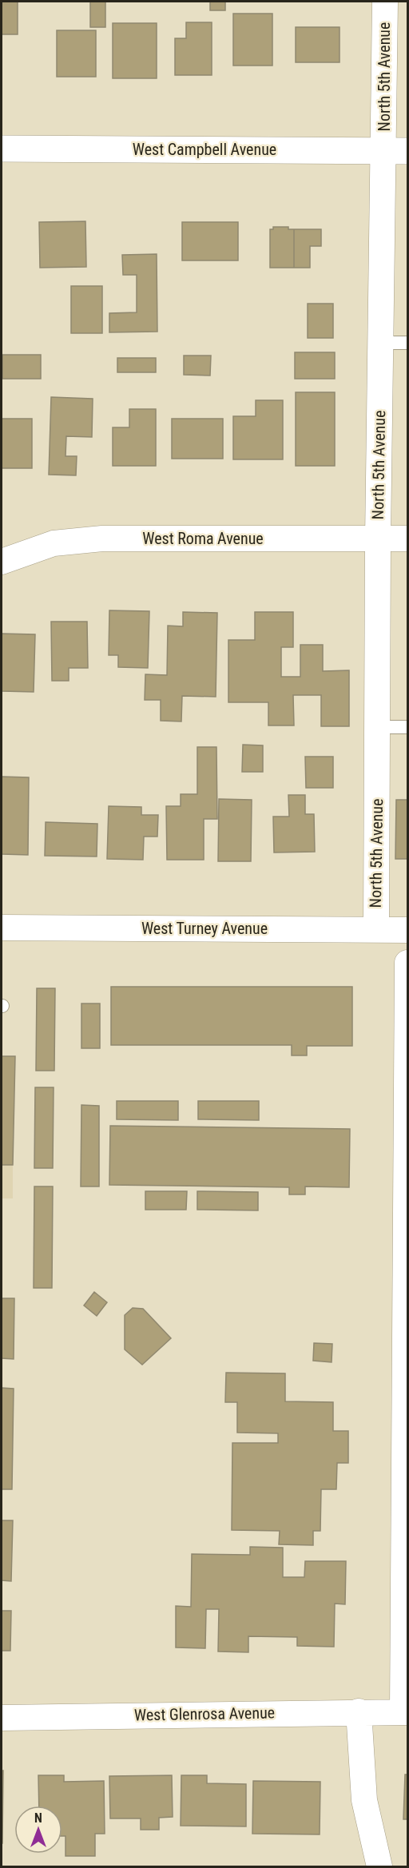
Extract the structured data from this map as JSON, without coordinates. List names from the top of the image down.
{
  "streets": {
    "street": [
      "North 5th Avenue",
      "West Campbell Avenue",
      "West Roma Avenue",
      "West Turney Avenue",
      "West Glenrosa Avenue"
    ]
  },
  "crossings": [
    ["North 5th Avenue", "West Campbell Avenue"],
    ["North 5th Avenue", "West Roma Avenue"],
    ["North 5th Avenue", "West Turney Avenue"]
  ],
  "north": "top"
}
